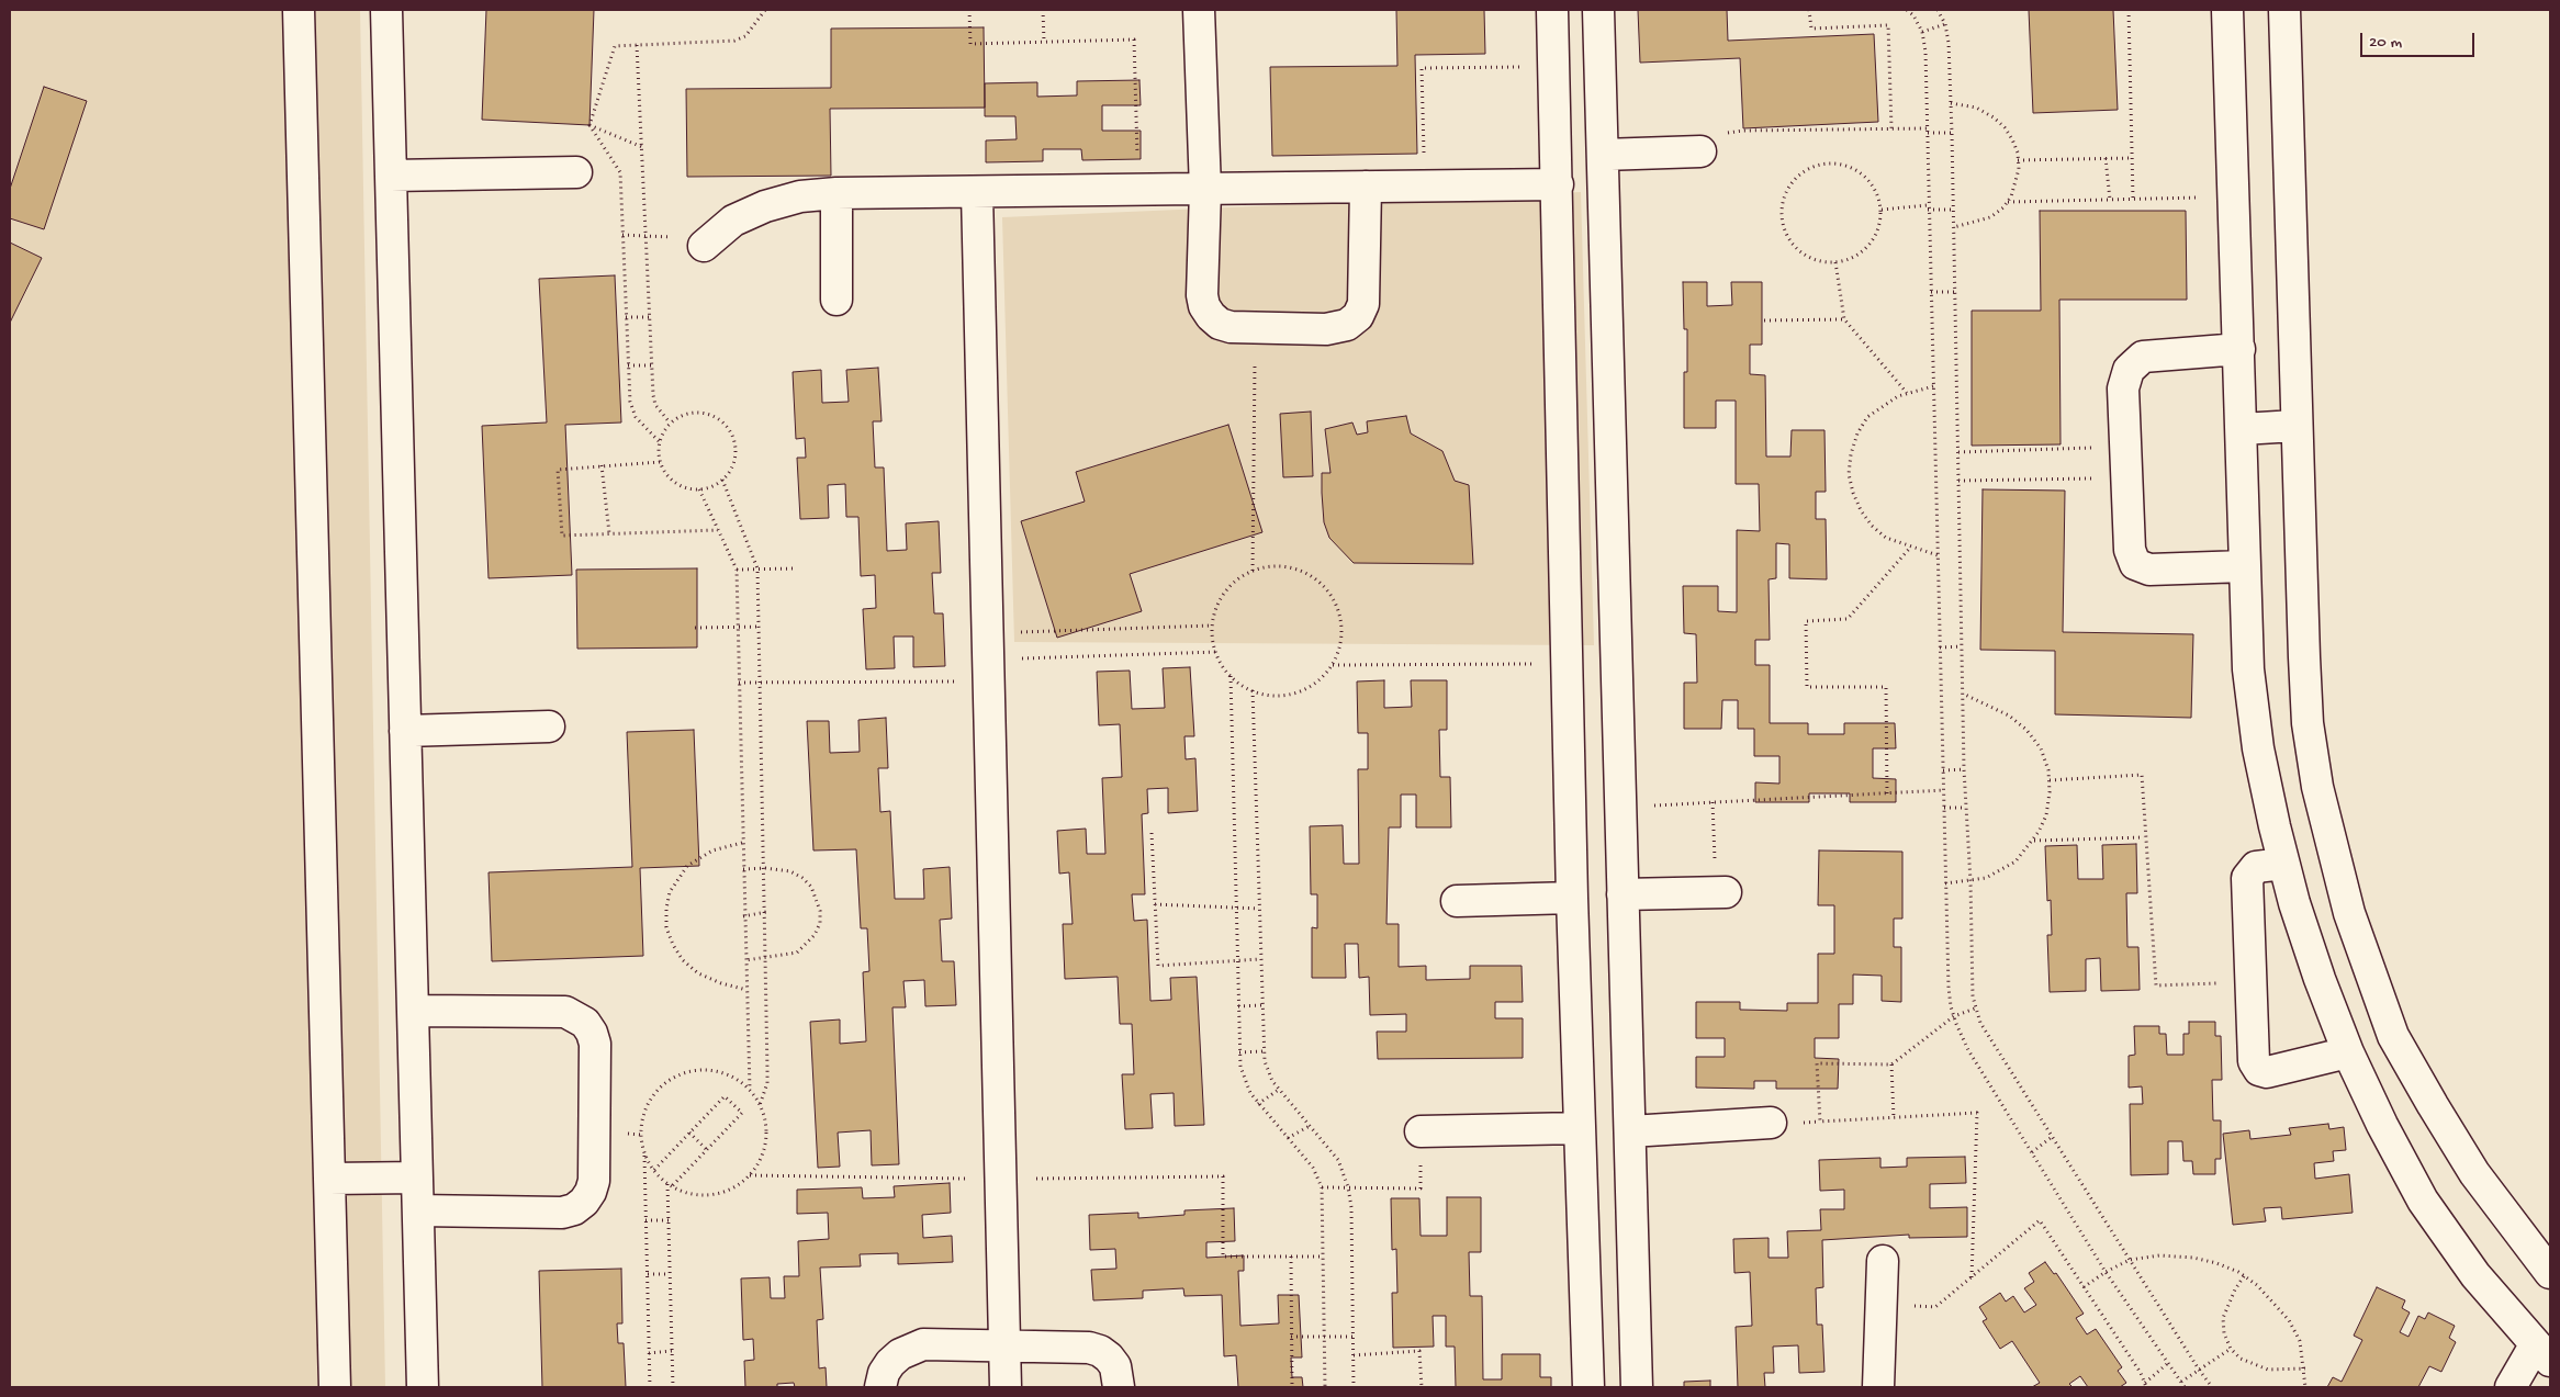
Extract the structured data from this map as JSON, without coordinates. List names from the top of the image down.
{
  "scale_bar": "20 m"
}
